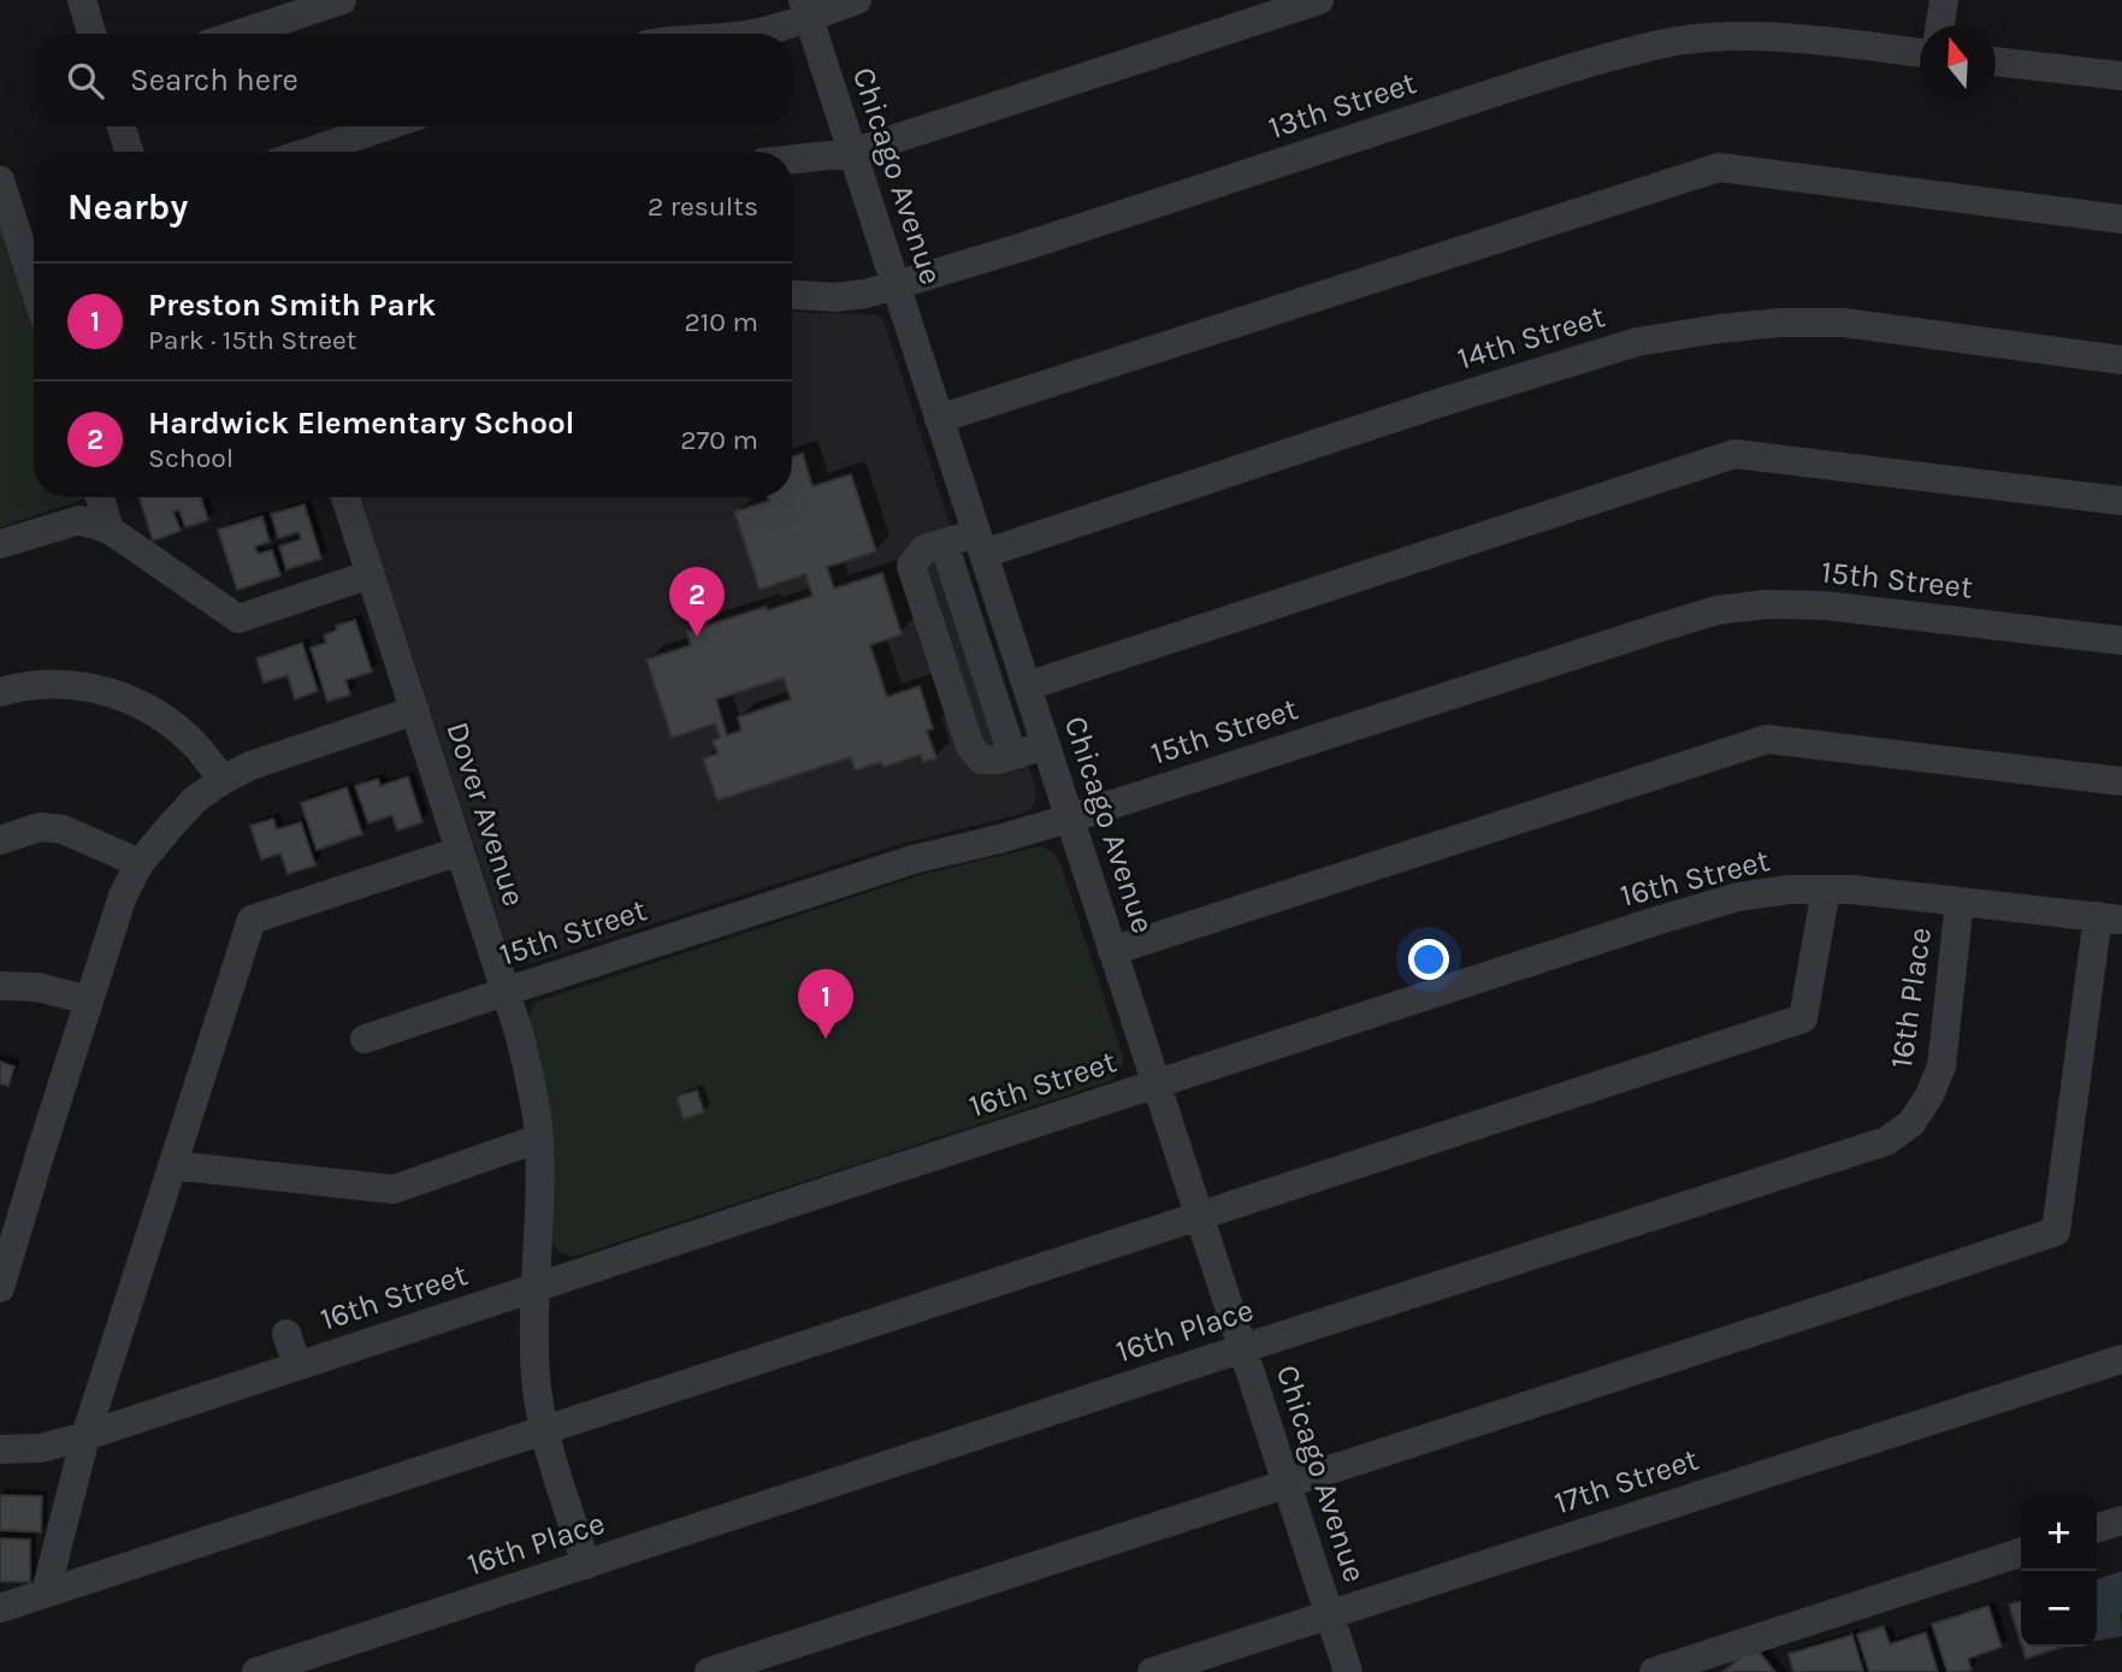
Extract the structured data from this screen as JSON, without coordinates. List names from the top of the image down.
{
  "streets": {
    "street": [
      "13th Street",
      "Chicago Avenue",
      "14th Street",
      "15th Street",
      "Dover Avenue",
      "16th Street",
      "16th Place",
      "17th Street"
    ]
  },
  "crossings": [
    ["13th Street", "Chicago Avenue"],
    ["Chicago Avenue", "14th Street"],
    ["Chicago Avenue", "15th Street"],
    ["Chicago Avenue", "16th Street"],
    ["Chicago Avenue", "16th Place"],
    ["Chicago Avenue", "17th Street"],
    ["15th Street", "Dover Avenue"],
    ["Dover Avenue", "16th Street"],
    ["Dover Avenue", "16th Place"],
    ["16th Street", "16th Place"]
  ],
  "north": "top",
  "page": {
    "search": "Search here",
    "heading": ["Nearby", "2 results"],
    "list": [
      {
        "mark": "1",
        "name": "Preston Smith Park",
        "note": "Park · 15th Street",
        "value": "210 m"
      },
      {
        "mark": "2",
        "name": "Hardwick Elementary School",
        "note": "School",
        "value": "270 m"
      }
    ],
    "pins": ["2", "1"],
    "map_buttons": ["+", "−"]
  }
}
